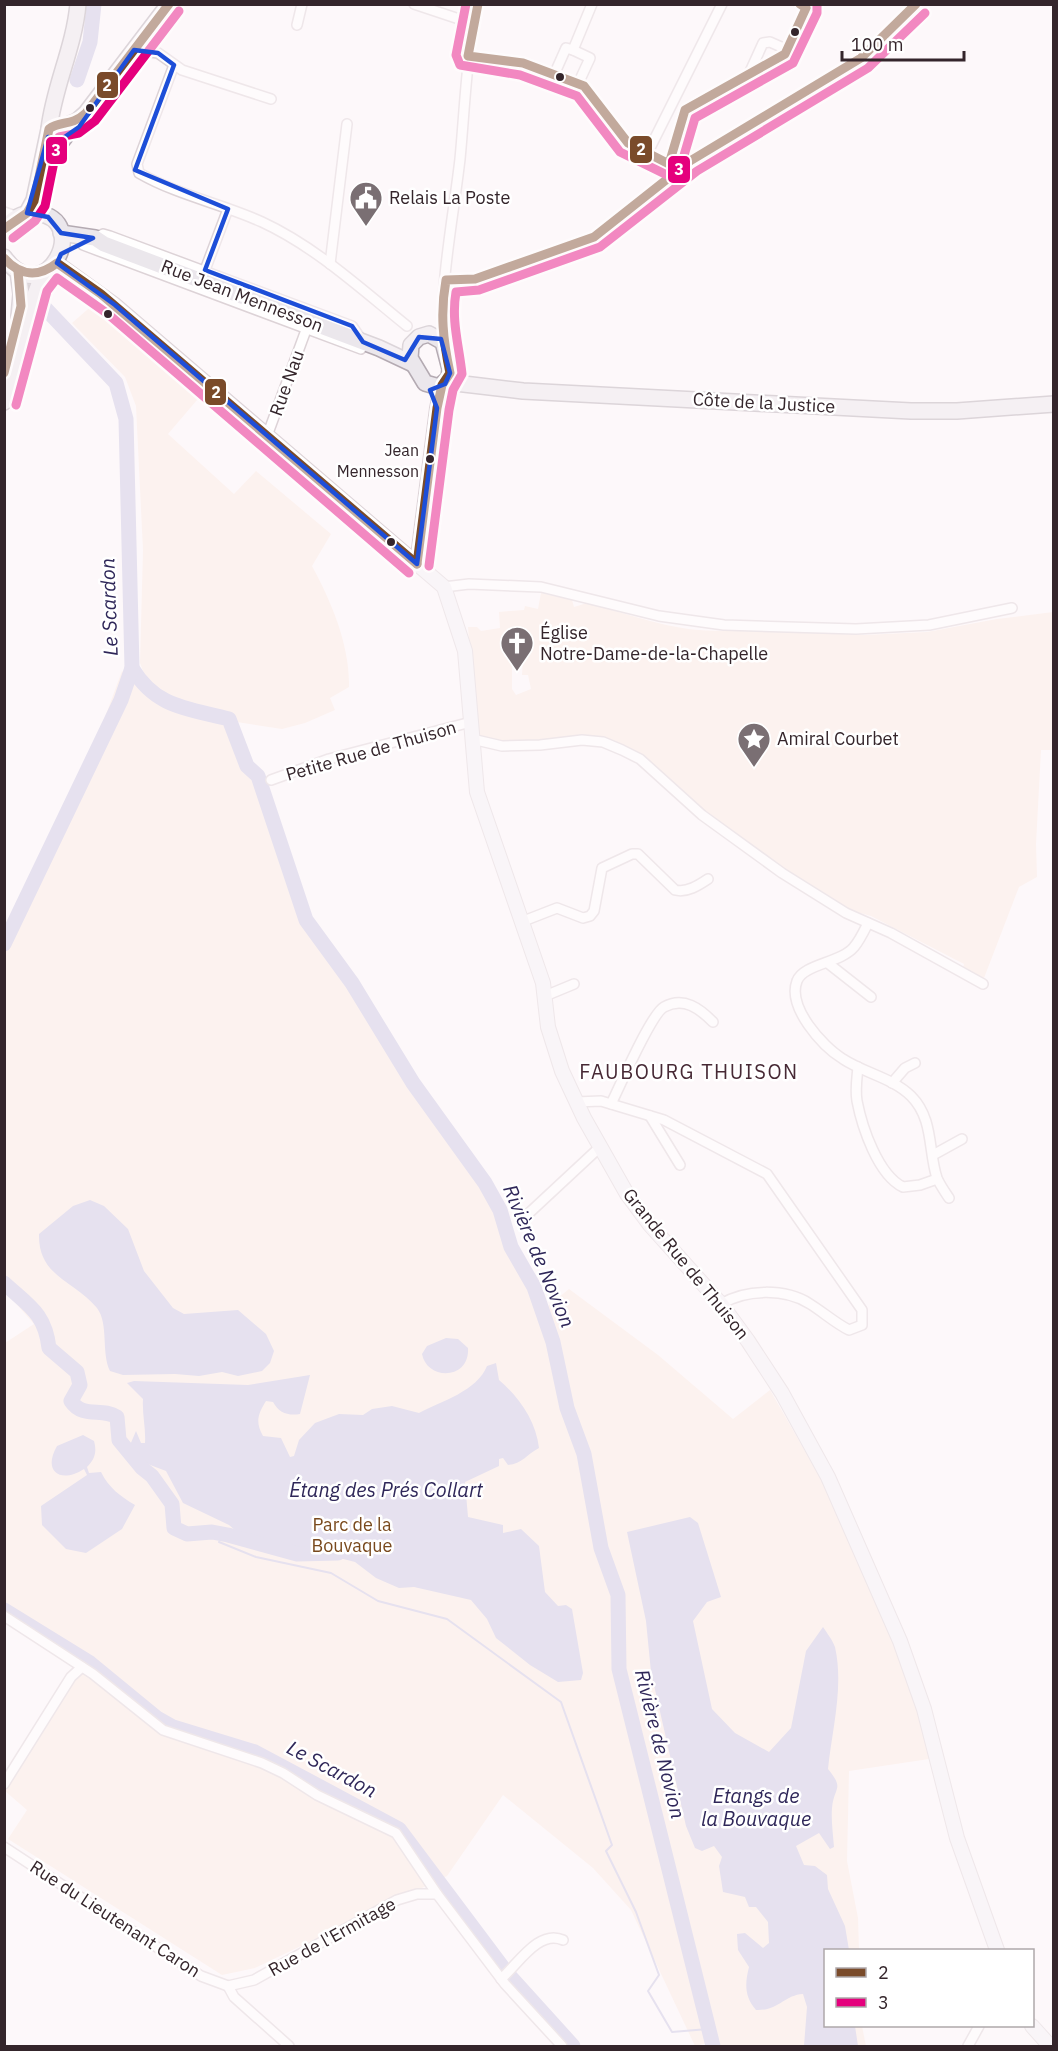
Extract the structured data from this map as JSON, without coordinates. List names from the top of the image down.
{
  "streets": {
    "main road": ["Rue Jean Mennesson", "Côte de la Justice"],
    "street": [
      "Rue Nau",
      "Petite Rue de Thuison",
      "Grande Rue de Thuison",
      "Rue du Lieutenant Caron",
      "Rue de l'Ermitage"
    ]
  },
  "crossings": [
    ["Petite Rue de Thuison", "Grande Rue de Thuison"],
    ["Rue du Lieutenant Caron", "Rue de l'Ermitage"]
  ],
  "districts": ["FAUBOURG THUISON"],
  "water": [
    "Le Scardon",
    "Rivière de Novion",
    "Étang des Prés Collart",
    "Etangs de la Bouvaque"
  ],
  "parks": ["Parc de la Bouvaque"],
  "places": {
    "public building": ["Relais La Poste"],
    "other": ["Jean Mennesson"],
    "church": ["Église Notre-Dame-de-la-Chapelle"],
    "place": ["Amiral Courbet"]
  },
  "lines": ["transit line 2", "transit line 3"],
  "legend": ["2", "3"],
  "scale_bar": "100 m"
}
